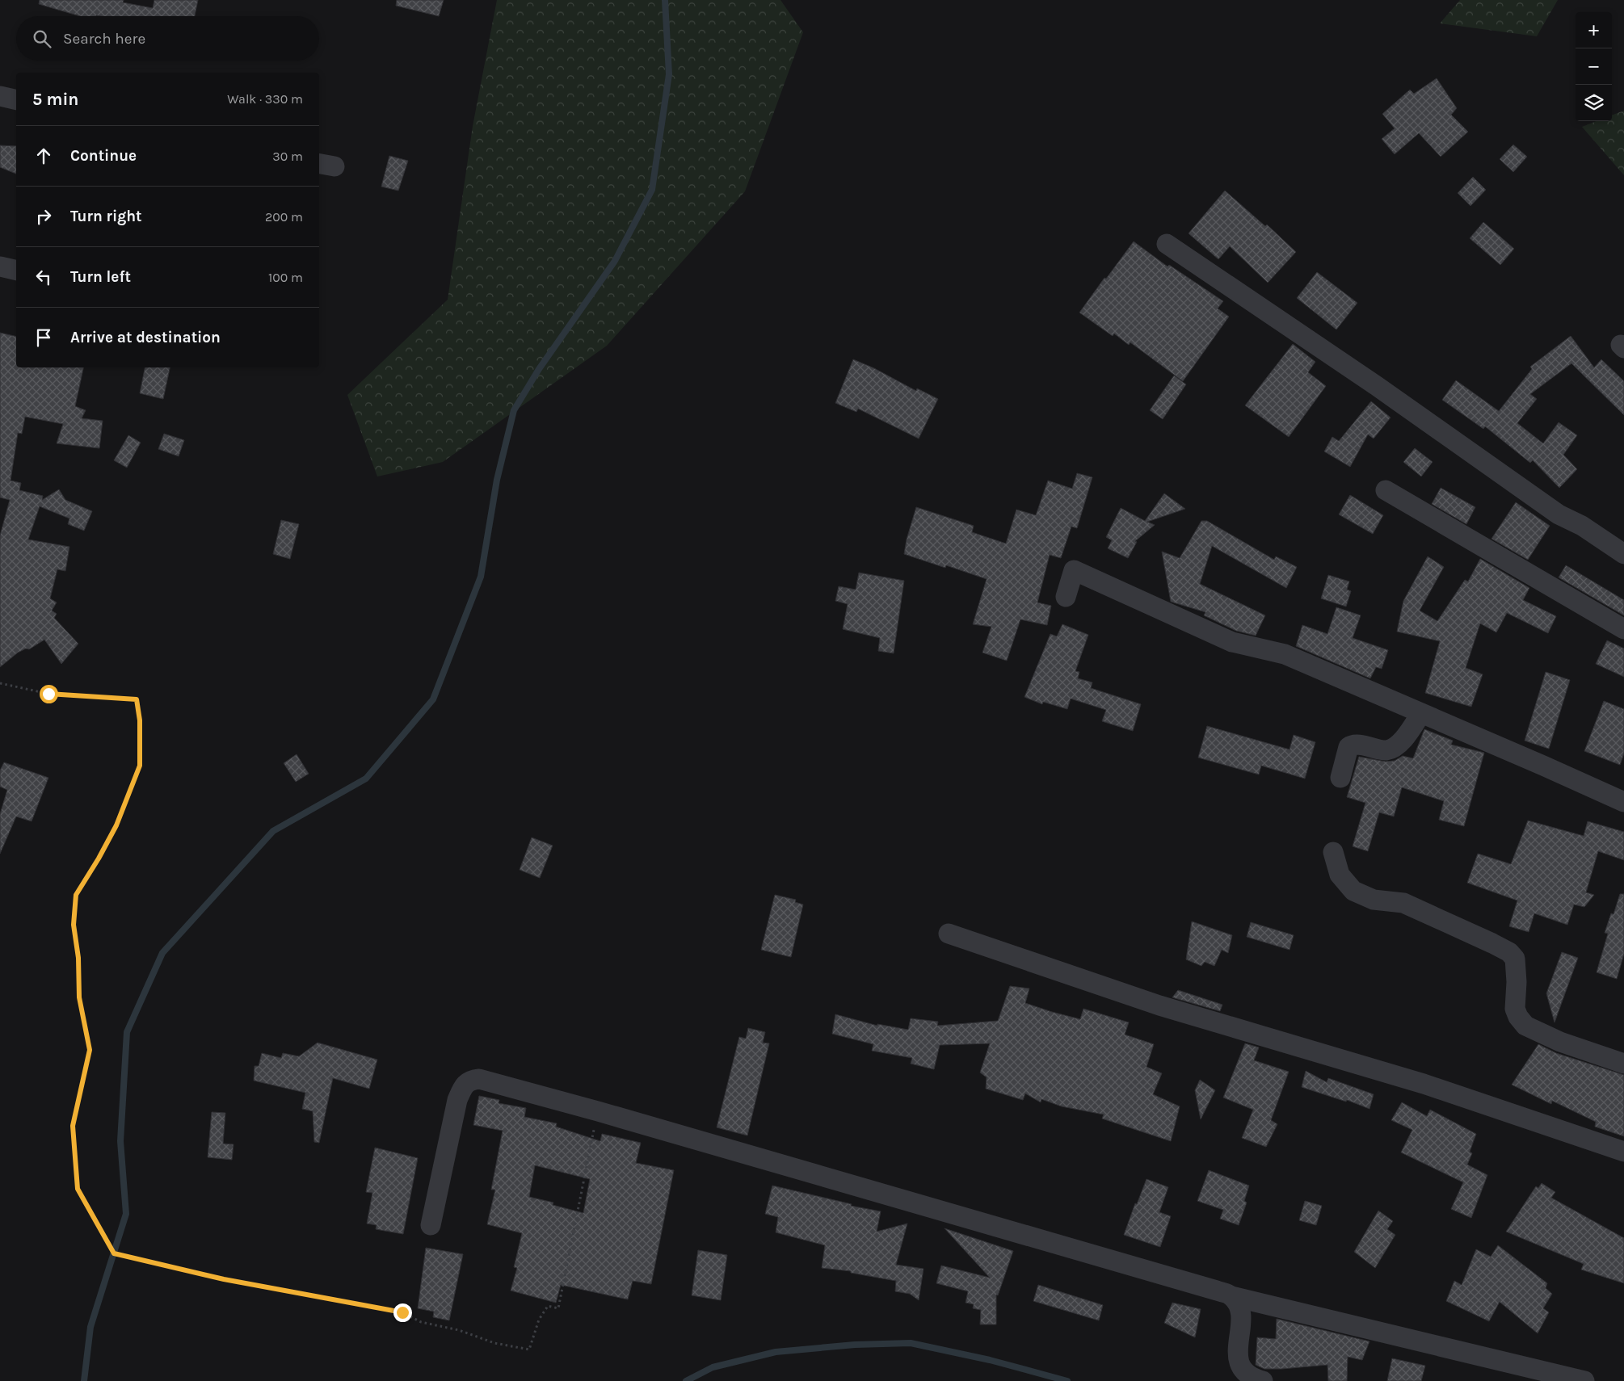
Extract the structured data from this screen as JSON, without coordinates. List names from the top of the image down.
{
  "page": {
    "map_buttons": ["+", "−"],
    "search": "Search here",
    "heading": ["5 min", "Walk · 330 m"],
    "list": [
      ["Continue", "30 m"],
      ["Turn right", "200 m"],
      ["Turn left", "100 m"],
      "Arrive at destination"
    ]
  }
}
